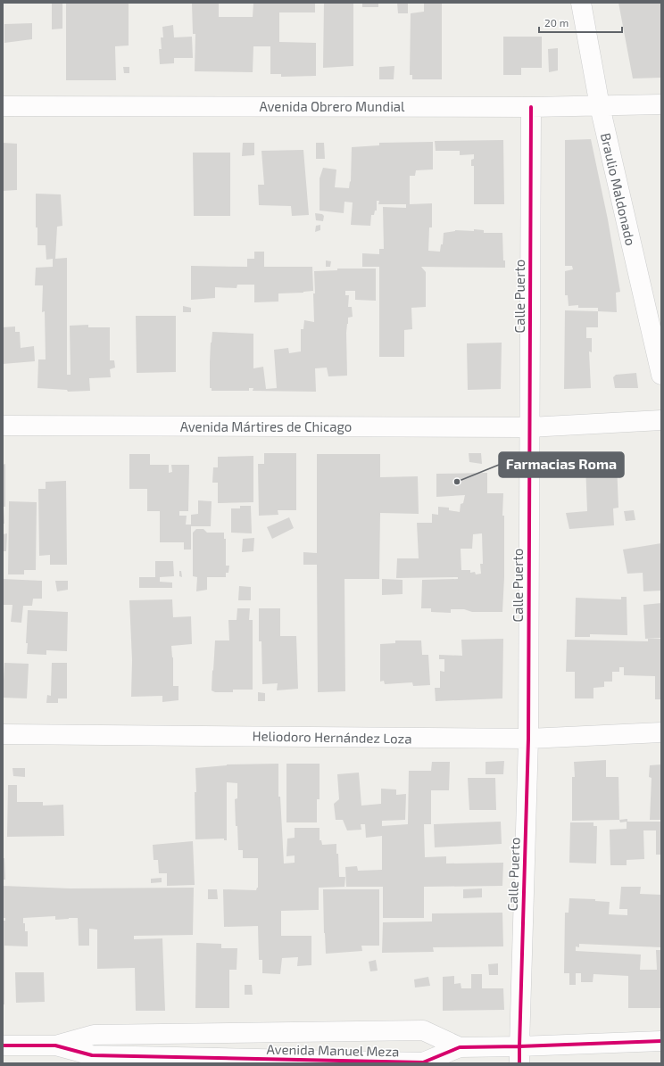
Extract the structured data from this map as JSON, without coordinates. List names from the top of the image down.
{
  "streets": {
    "street": [
      "Avenida Obrero Mundial",
      "Braulio Maldonado",
      "Calle Puerto",
      "Avenida Mártires de Chicago",
      "Heliodoro Hernández Loza",
      "Avenida Manuel Meza"
    ]
  },
  "crossings": [
    ["Avenida Obrero Mundial", "Braulio Maldonado"],
    ["Avenida Obrero Mundial", "Calle Puerto"],
    ["Calle Puerto", "Avenida Mártires de Chicago"],
    ["Calle Puerto", "Heliodoro Hernández Loza"],
    ["Calle Puerto", "Avenida Manuel Meza"]
  ],
  "places": ["Farmacias Roma"],
  "scale_bar": "20 m"
}
